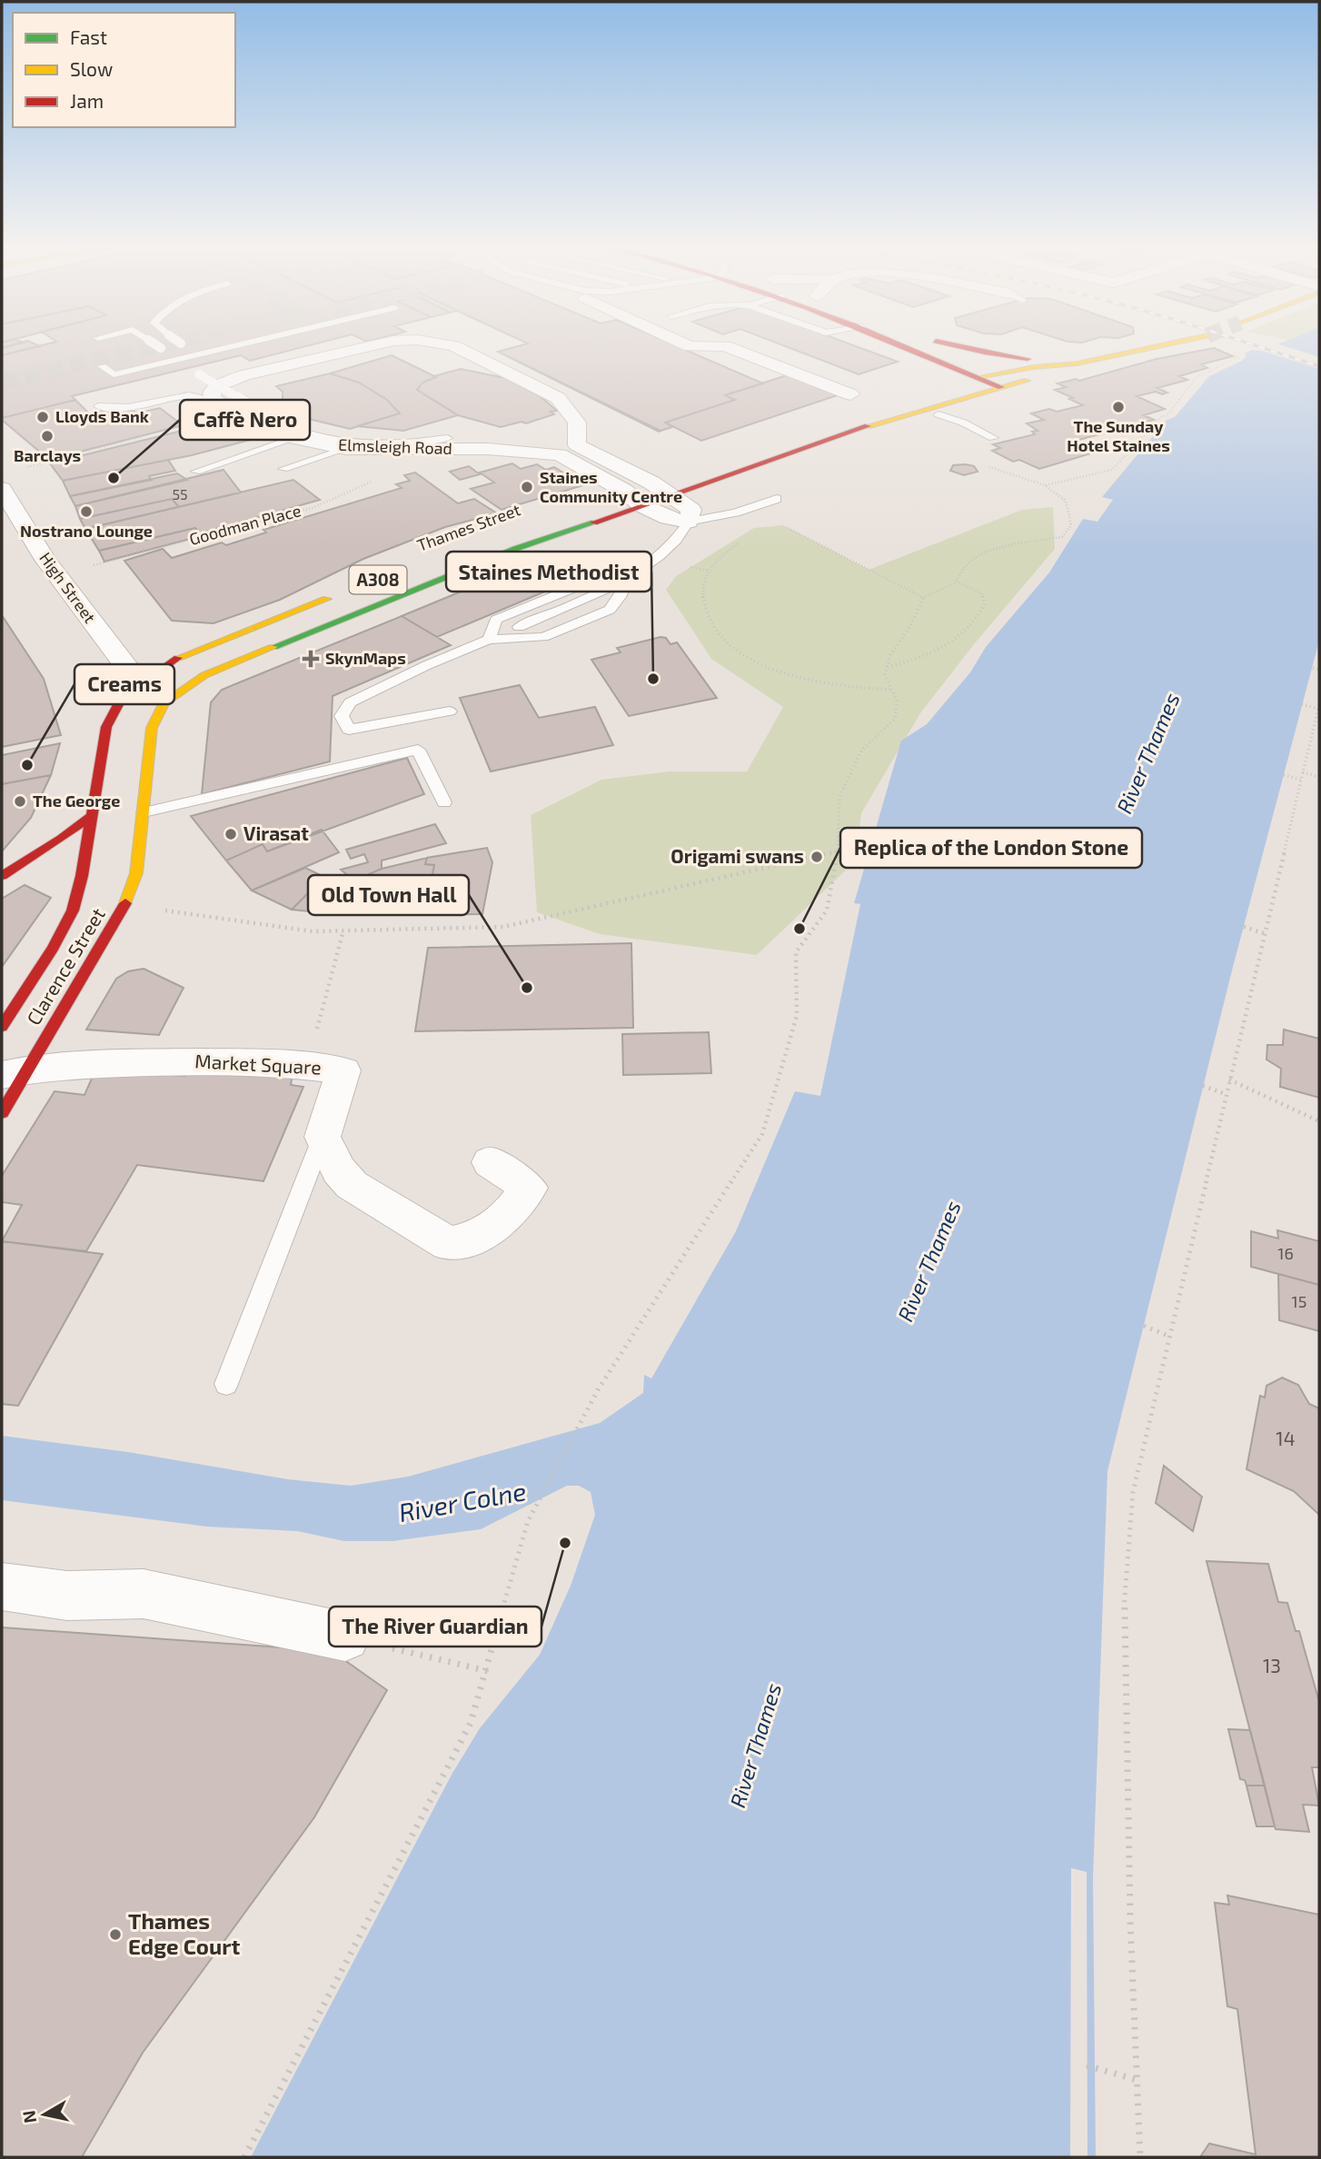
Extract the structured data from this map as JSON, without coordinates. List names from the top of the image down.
{
  "streets": {
    "main road": ["Thames Street", "A308", "Clarence Street"],
    "street": ["Elmsleigh Road", "High Street", "Market Square"],
    "path": ["Goodman Place"]
  },
  "crossings": [
    ["Elmsleigh Road", "Thames Street"],
    ["Goodman Place", "High Street"],
    ["Thames Street", "A308"],
    ["A308", "High Street"],
    ["A308", "Clarence Street"],
    ["Clarence Street", "Market Square"]
  ],
  "water": ["River Thames", "River Colne"],
  "places": {
    "other": [
      "The Sunday Hotel Staines",
      "Lloyds Bank",
      "Barclays",
      "Caffè Nero",
      "Staines Community Centre",
      "Nostrano Lounge",
      "Staines Methodist",
      "Creams",
      "The George",
      "Virasat",
      "Origami swans",
      "Replica of the London Stone",
      "Old Town Hall",
      "The River Guardian",
      "Thames Edge Court"
    ],
    "health": ["SkynMaps"]
  },
  "house_numbers": [
    "55",
    "16",
    "15",
    "14",
    "13"
  ],
  "legend": ["Fast", "Slow", "Jam"],
  "north": "left"
}
